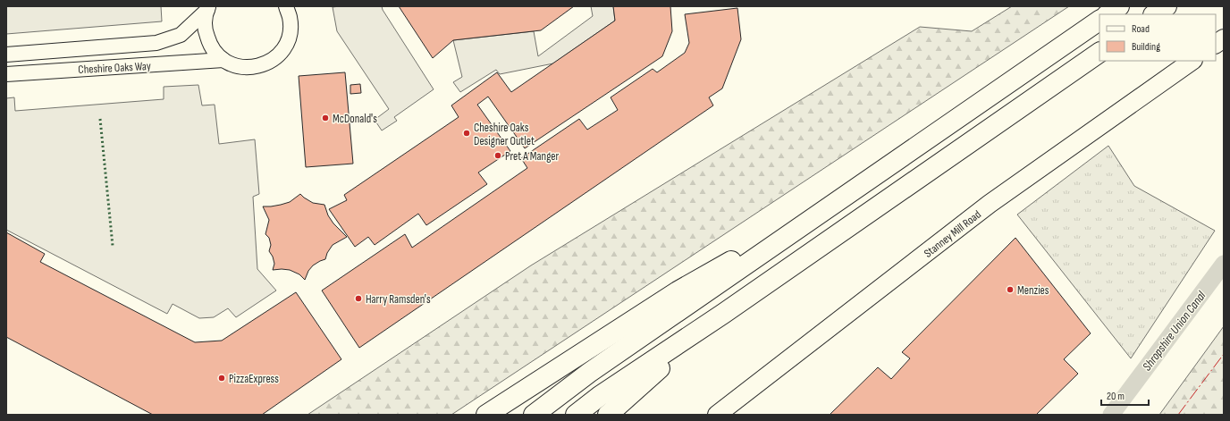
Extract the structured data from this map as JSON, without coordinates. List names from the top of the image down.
{
  "streets": {
    "street": ["Cheshire Oaks Way", "Stanney Mill Road"]
  },
  "water": ["Shropshire Union Canal"],
  "places": [
    "McDonald's",
    "Cheshire Oaks Designer Outlet",
    "Pret A Manger",
    "Menzies",
    "Harry Ramsden's",
    "PizzaExpress"
  ],
  "legend": ["Road", "Building"],
  "scale_bar": "20 m"
}
